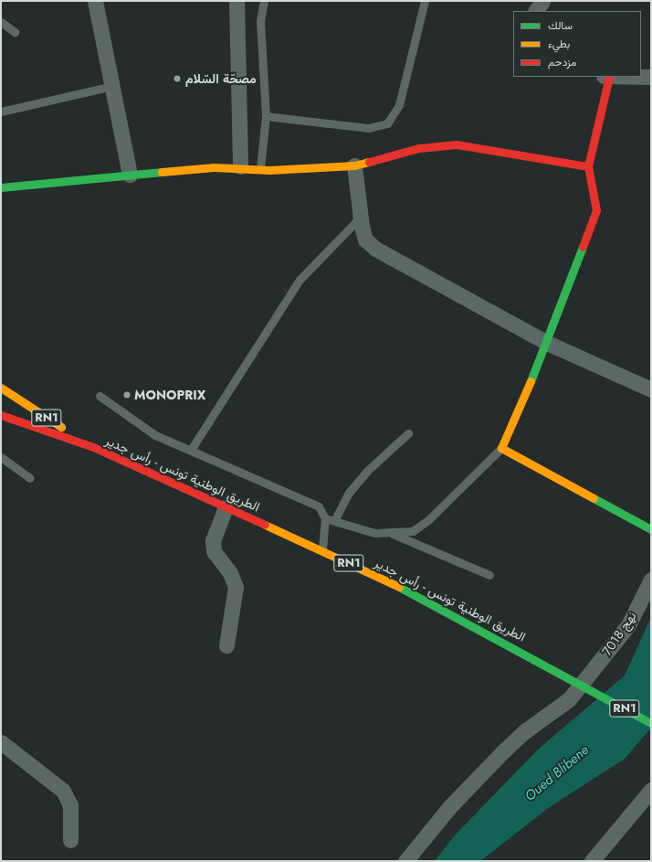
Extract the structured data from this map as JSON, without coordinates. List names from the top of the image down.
{
  "streets": {
    "street": ["RN1", "الطريق الوطنية تونس - رأس جدير", "نهج 7018"]
  },
  "crossings": [
    ["الطريق الوطنية تونس - رأس جدير", "نهج 7018"]
  ],
  "water": ["Oued Blibene"],
  "places": ["مصحّة السّلام", "MONOPRIX"],
  "legend": ["سالك", "بطيء", "مزدحم"]
}
